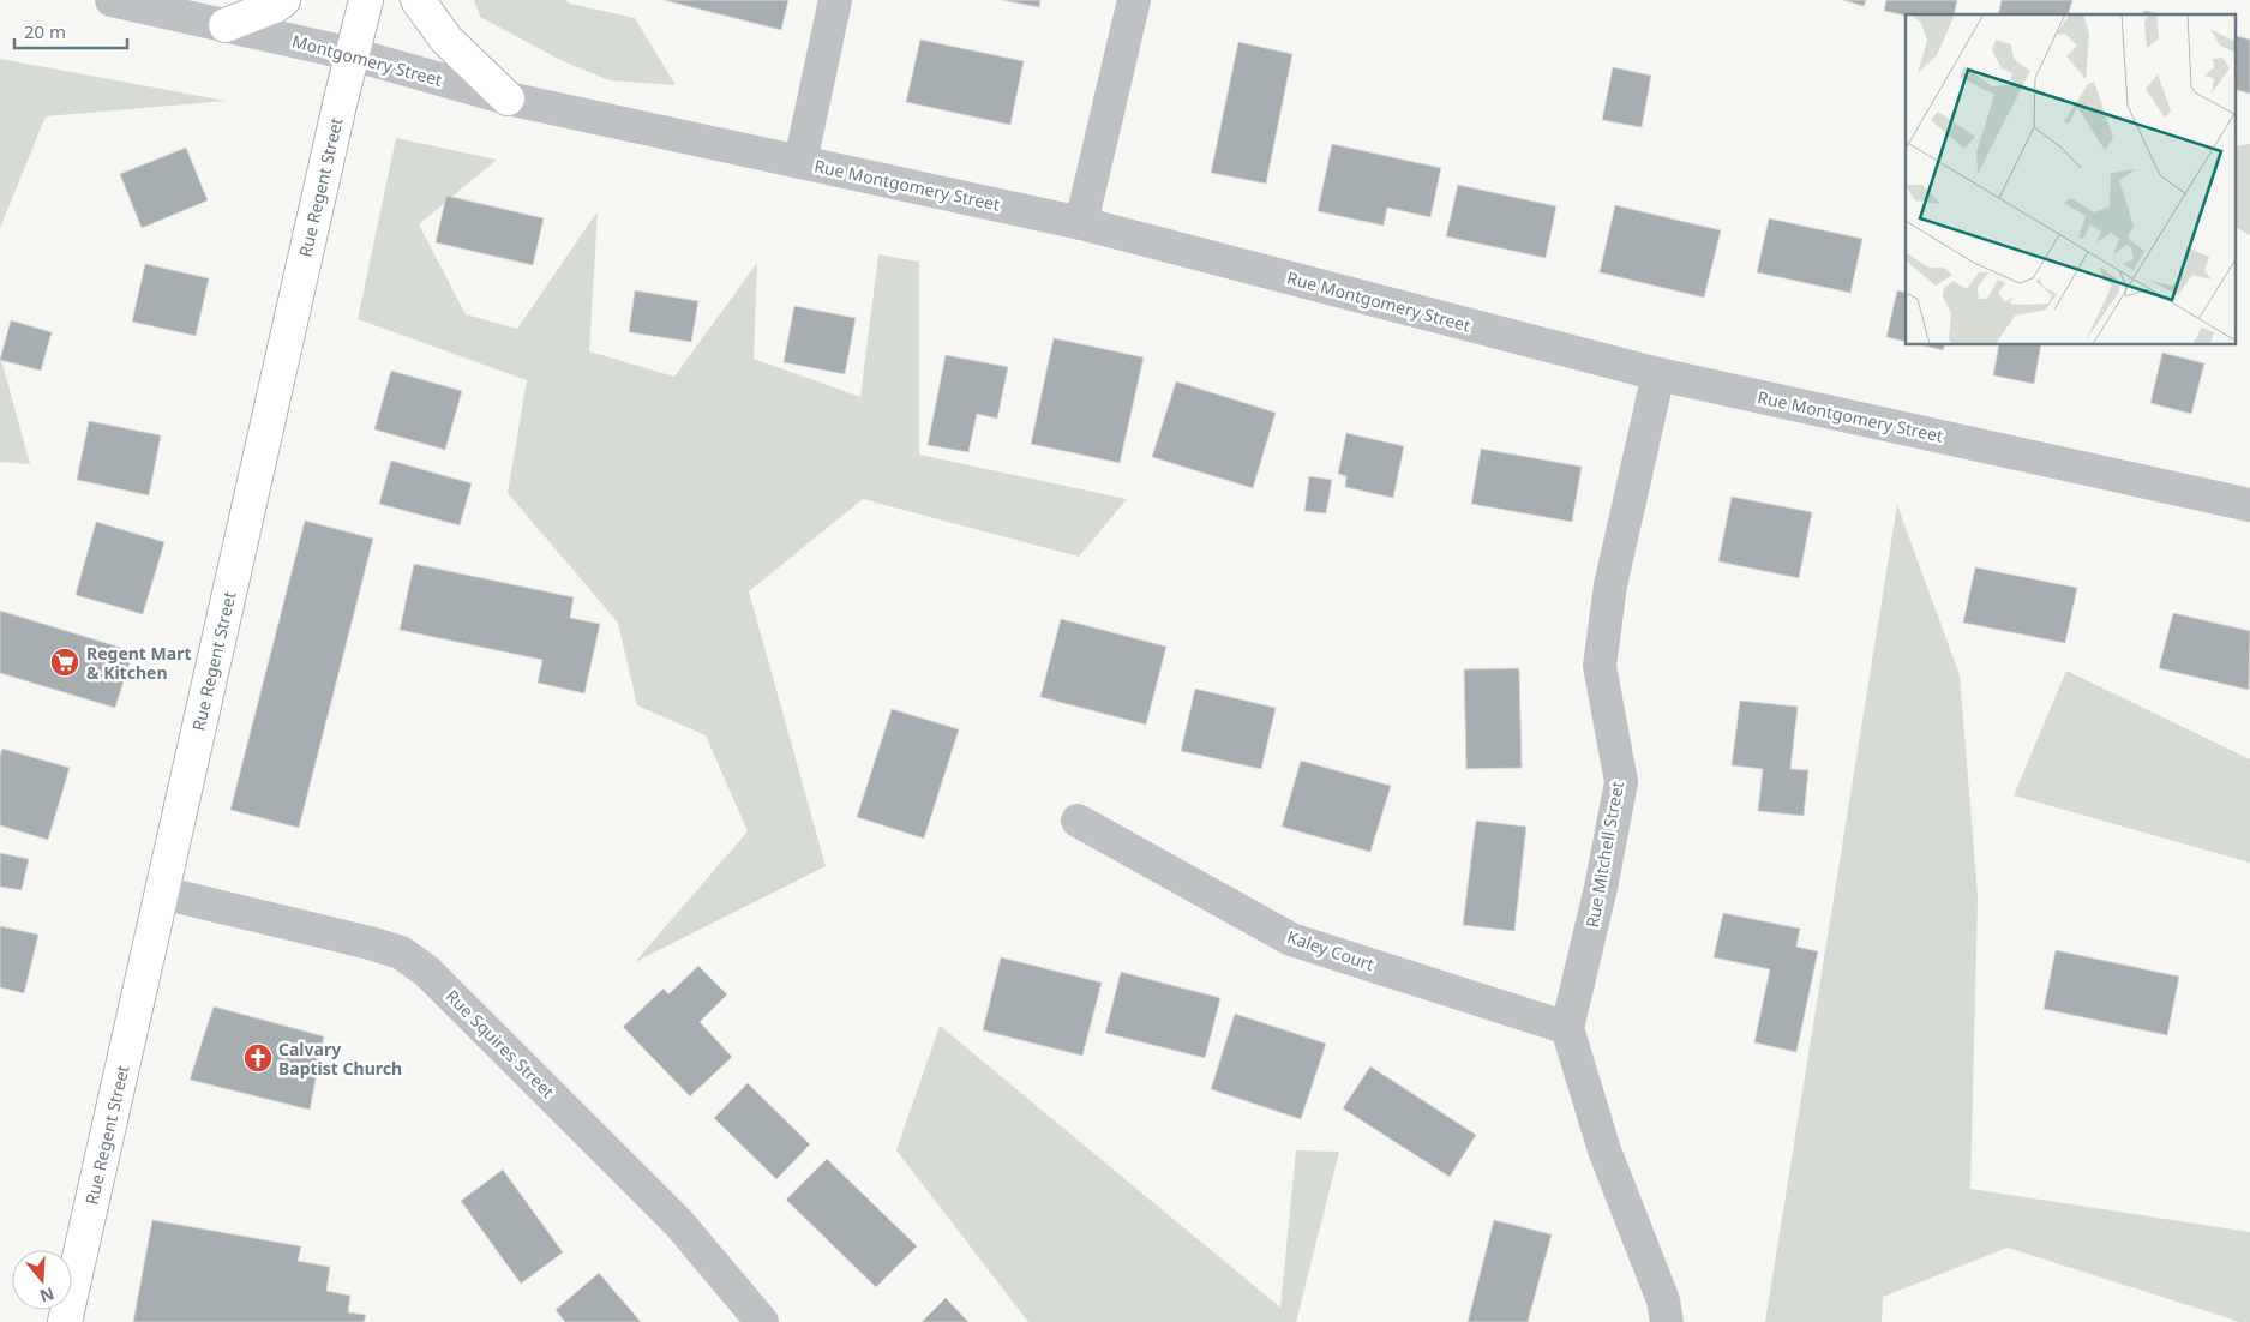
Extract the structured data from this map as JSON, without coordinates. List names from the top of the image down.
{
  "streets": {
    "main road": ["Rue Regent Street"],
    "street": [
      "Montgomery Street",
      "Rue Montgomery Street",
      "Rue Mitchell Street",
      "Kaley Court",
      "Rue Squires Street"
    ]
  },
  "crossings": [
    ["Montgomery Street", "Rue Montgomery Street"],
    ["Montgomery Street", "Rue Regent Street"],
    ["Rue Montgomery Street", "Rue Mitchell Street"],
    ["Rue Regent Street", "Rue Squires Street"],
    ["Rue Mitchell Street", "Kaley Court"]
  ],
  "places": {
    "supermarket": ["Regent Mart & Kitchen"],
    "church": ["Calvary Baptist Church"]
  },
  "scale_bar": "20 m",
  "north": "bottom"
}
